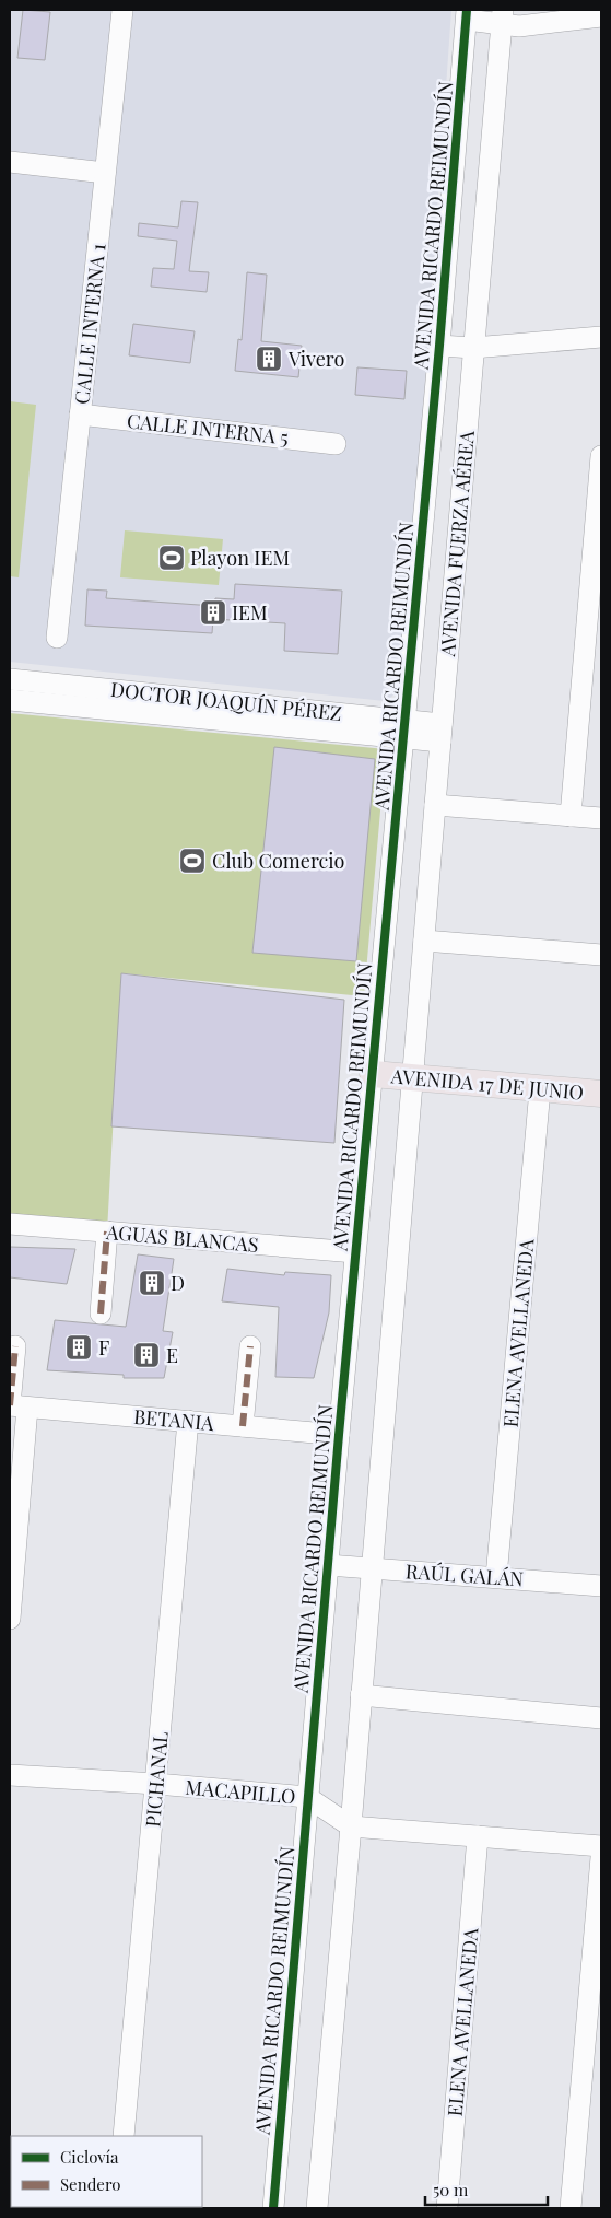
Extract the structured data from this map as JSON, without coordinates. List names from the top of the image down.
{
  "streets": {
    "main road": ["AVENIDA 17 DE JUNIO"],
    "street": [
      "AVENIDA RICARDO REIMUNDÍN",
      "CALLE INTERNA 1",
      "CALLE INTERNA 5",
      "AVENIDA FUERZA AÉREA",
      "DOCTOR JOAQUÍN PÉREZ",
      "AGUAS BLANCAS",
      "ELENA AVELLANEDA",
      "BETANIA",
      "RAÚL GALÁN",
      "PICHANAL",
      "MACAPILLO"
    ]
  },
  "crossings": [
    ["AVENIDA RICARDO REIMUNDÍN", "DOCTOR JOAQUÍN PÉREZ"],
    ["AVENIDA RICARDO REIMUNDÍN", "AVENIDA 17 DE JUNIO"],
    ["AVENIDA RICARDO REIMUNDÍN", "AGUAS BLANCAS"],
    ["AVENIDA RICARDO REIMUNDÍN", "BETANIA"],
    ["AVENIDA RICARDO REIMUNDÍN", "RAÚL GALÁN"],
    ["AVENIDA RICARDO REIMUNDÍN", "MACAPILLO"],
    ["CALLE INTERNA 1", "CALLE INTERNA 5"],
    ["AVENIDA FUERZA AÉREA", "DOCTOR JOAQUÍN PÉREZ"],
    ["AVENIDA FUERZA AÉREA", "AVENIDA 17 DE JUNIO"],
    ["AVENIDA 17 DE JUNIO", "ELENA AVELLANEDA"],
    ["ELENA AVELLANEDA", "RAÚL GALÁN"],
    ["BETANIA", "PICHANAL"],
    ["PICHANAL", "MACAPILLO"]
  ],
  "places": {
    "building": [
      "Vivero",
      "IEM",
      "D",
      "F",
      "E"
    ],
    "sports": ["Playon IEM", "Club Comercio"]
  },
  "legend": ["Ciclovía", "Sendero"],
  "scale_bar": "50 m"
}
